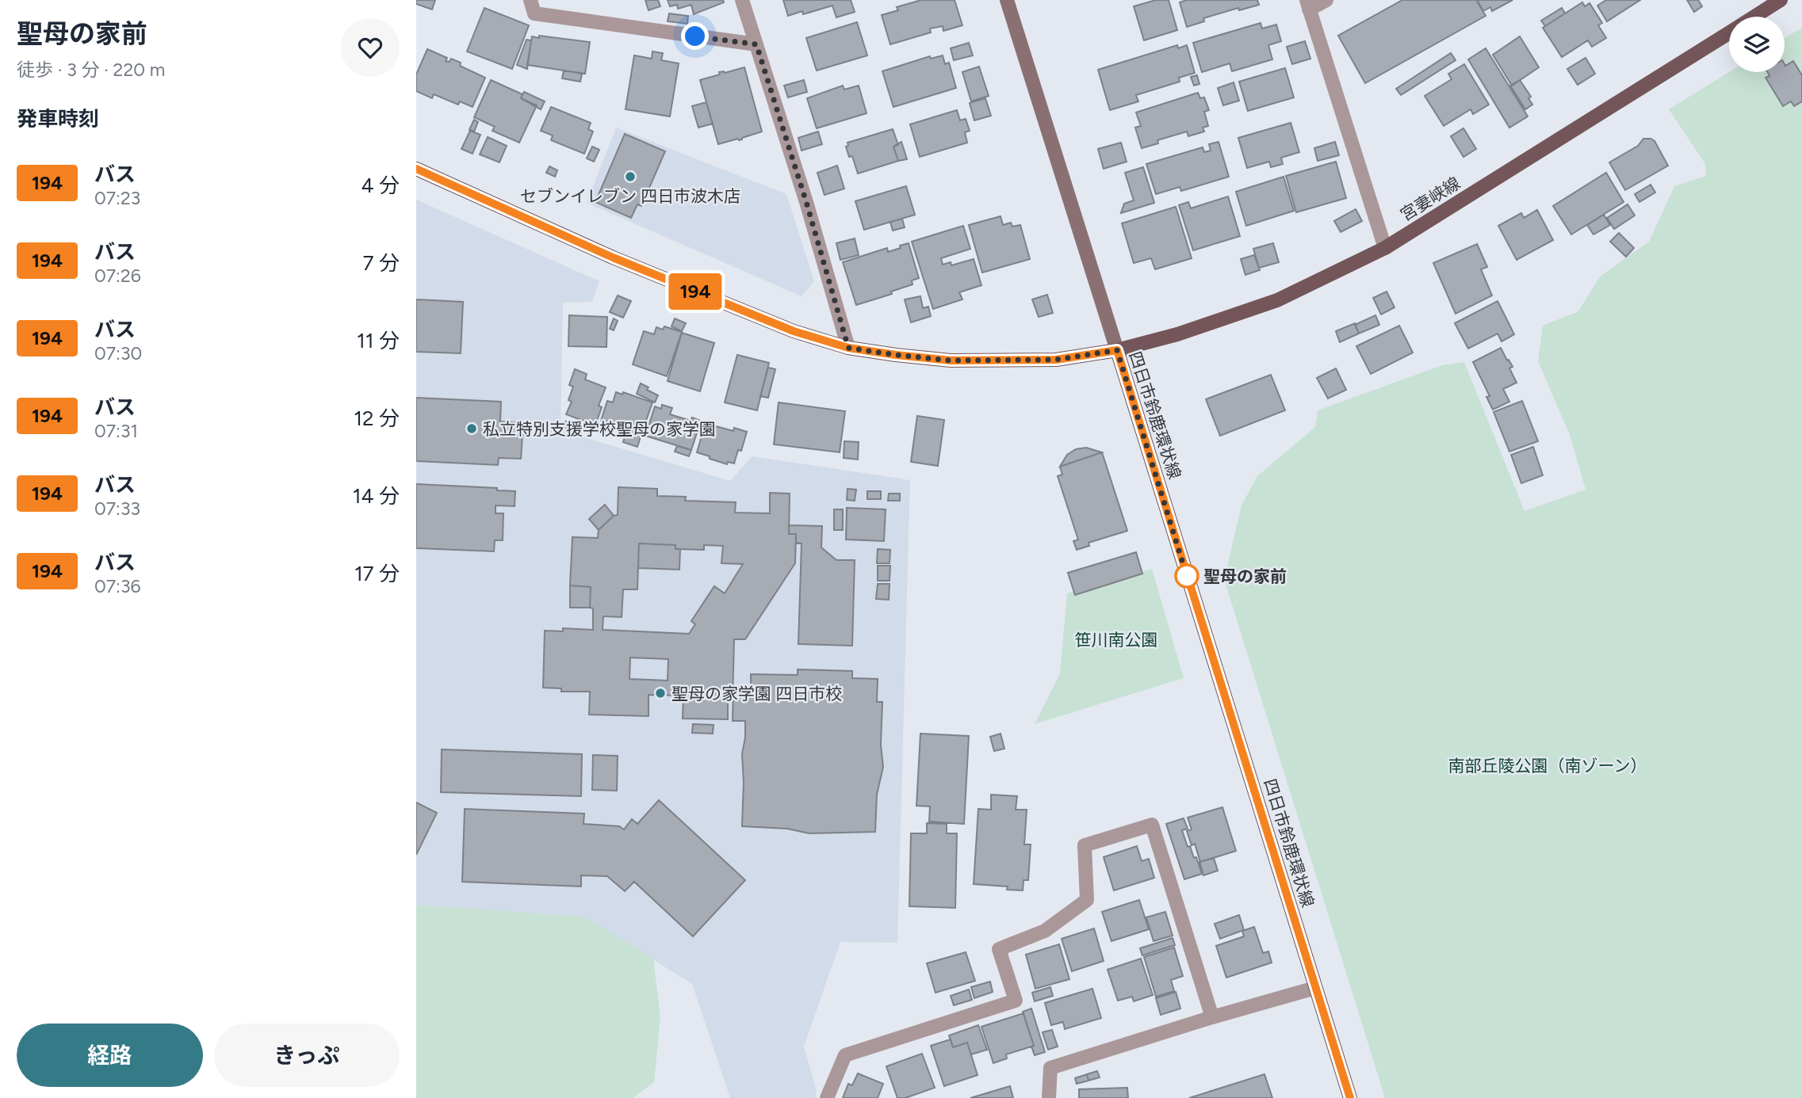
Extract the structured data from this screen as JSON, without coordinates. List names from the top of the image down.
{
  "streets": {
    "main road": ["宮妻峡線", "四日市鈴鹿環状線"]
  },
  "crossings": [
    ["宮妻峡線", "四日市鈴鹿環状線"]
  ],
  "parks": ["笹川南公園", "南部丘陵公園（南ゾーン）"],
  "places": [
    "セブンイレブン 四日市波木店",
    "私立特別支援学校聖母の家学園",
    "聖母の家前",
    "聖母の家学園 四日市校"
  ],
  "lines": ["bus line 194"],
  "page": {
    "heading": [
      ["聖母の家前", "徒歩 · 3 分 · 220 m"],
      "発車時刻"
    ],
    "on_map": "194",
    "list": [
      {
        "mark": "194",
        "name": "バス",
        "note": "07:23",
        "value": "4 分"
      },
      {
        "mark": "194",
        "name": "バス",
        "note": "07:26",
        "value": "7 分"
      },
      {
        "mark": "194",
        "name": "バス",
        "note": "07:30",
        "value": "11 分"
      },
      {
        "mark": "194",
        "name": "バス",
        "note": "07:31",
        "value": "12 分"
      },
      {
        "mark": "194",
        "name": "バス",
        "note": "07:33",
        "value": "14 分"
      },
      {
        "mark": "194",
        "name": "バス",
        "note": "07:36",
        "value": "17 分"
      }
    ],
    "buttons": ["経路", "きっぷ"]
  }
}
